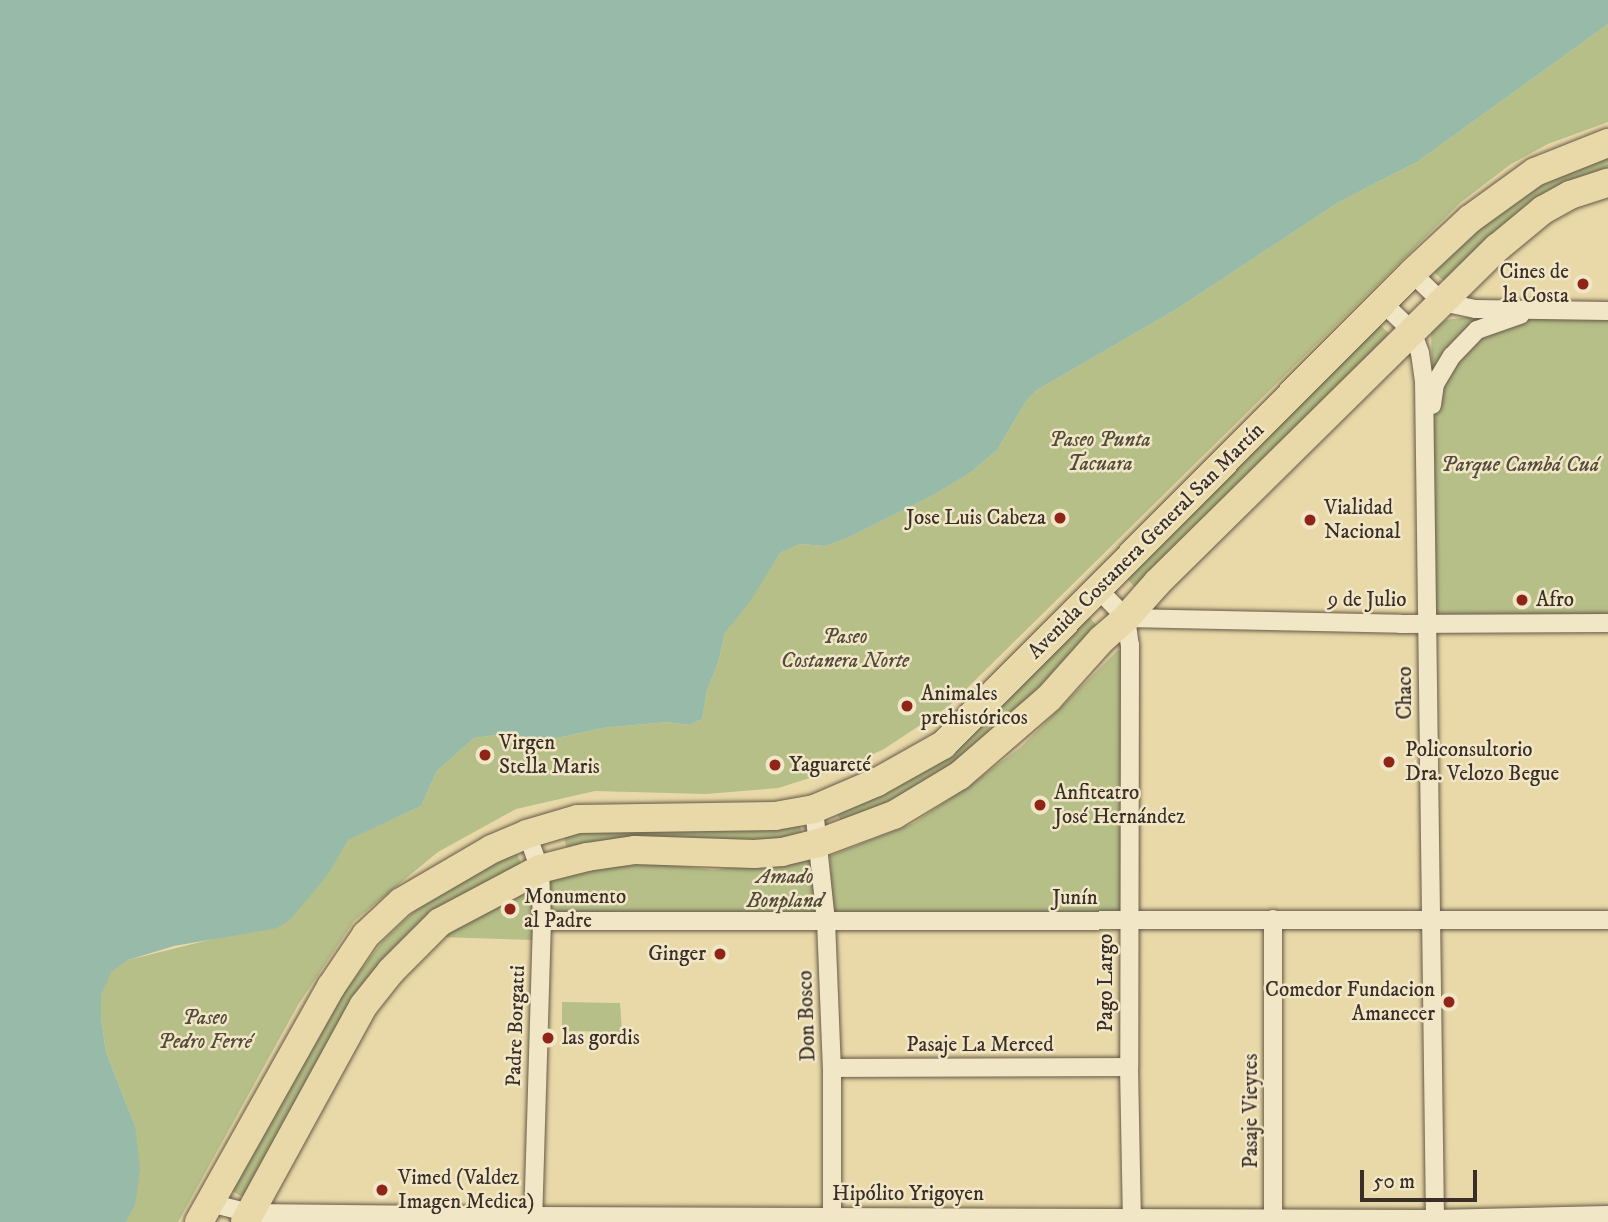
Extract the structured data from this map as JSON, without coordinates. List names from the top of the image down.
{
  "streets": {
    "main road": ["Avenida Costanera General San Martín"],
    "street": [
      "9 de Julio",
      "Chaco",
      "Junín",
      "Pago Largo",
      "Don Bosco",
      "Padre Borgatti",
      "Pasaje La Merced",
      "Pasaje Vieytes",
      "Hipólito Yrigoyen"
    ]
  },
  "crossings": [
    ["Avenida Costanera General San Martín", "9 de Julio"],
    ["Avenida Costanera General San Martín", "Chaco"],
    ["Avenida Costanera General San Martín", "Pago Largo"],
    ["Avenida Costanera General San Martín", "Don Bosco"],
    ["Avenida Costanera General San Martín", "Padre Borgatti"],
    ["Avenida Costanera General San Martín", "Hipólito Yrigoyen"],
    ["9 de Julio", "Chaco"],
    ["9 de Julio", "Pago Largo"],
    ["Chaco", "Junín"],
    ["Chaco", "Hipólito Yrigoyen"],
    ["Junín", "Pago Largo"],
    ["Junín", "Don Bosco"],
    ["Junín", "Padre Borgatti"],
    ["Junín", "Pasaje Vieytes"],
    ["Pago Largo", "Pasaje La Merced"],
    ["Pago Largo", "Hipólito Yrigoyen"],
    ["Don Bosco", "Pasaje La Merced"],
    ["Don Bosco", "Hipólito Yrigoyen"],
    ["Padre Borgatti", "Hipólito Yrigoyen"],
    ["Pasaje Vieytes", "Hipólito Yrigoyen"]
  ],
  "parks": [
    "Paseo Punta Tacuara",
    "Parque Cambá Cuá",
    "Paseo Costanera Norte",
    "Amado Bonpland",
    "Paseo Pedro Ferré"
  ],
  "places": [
    "Cines de la Costa",
    "Jose Luis Cabeza",
    "Vialidad Nacional",
    "Afro",
    "Animales prehistóricos",
    "Virgen Stella Maris",
    "Policonsultorio Dra. Velozo Begue",
    "Yaguareté",
    "Anfiteatro José Hernández",
    "Monumento al Padre",
    "Ginger",
    "Comedor Fundacion Amanecer",
    "las gordis",
    "Vimed (Valdez Imagen Medica)"
  ],
  "scale_bar": "50 m"
}
